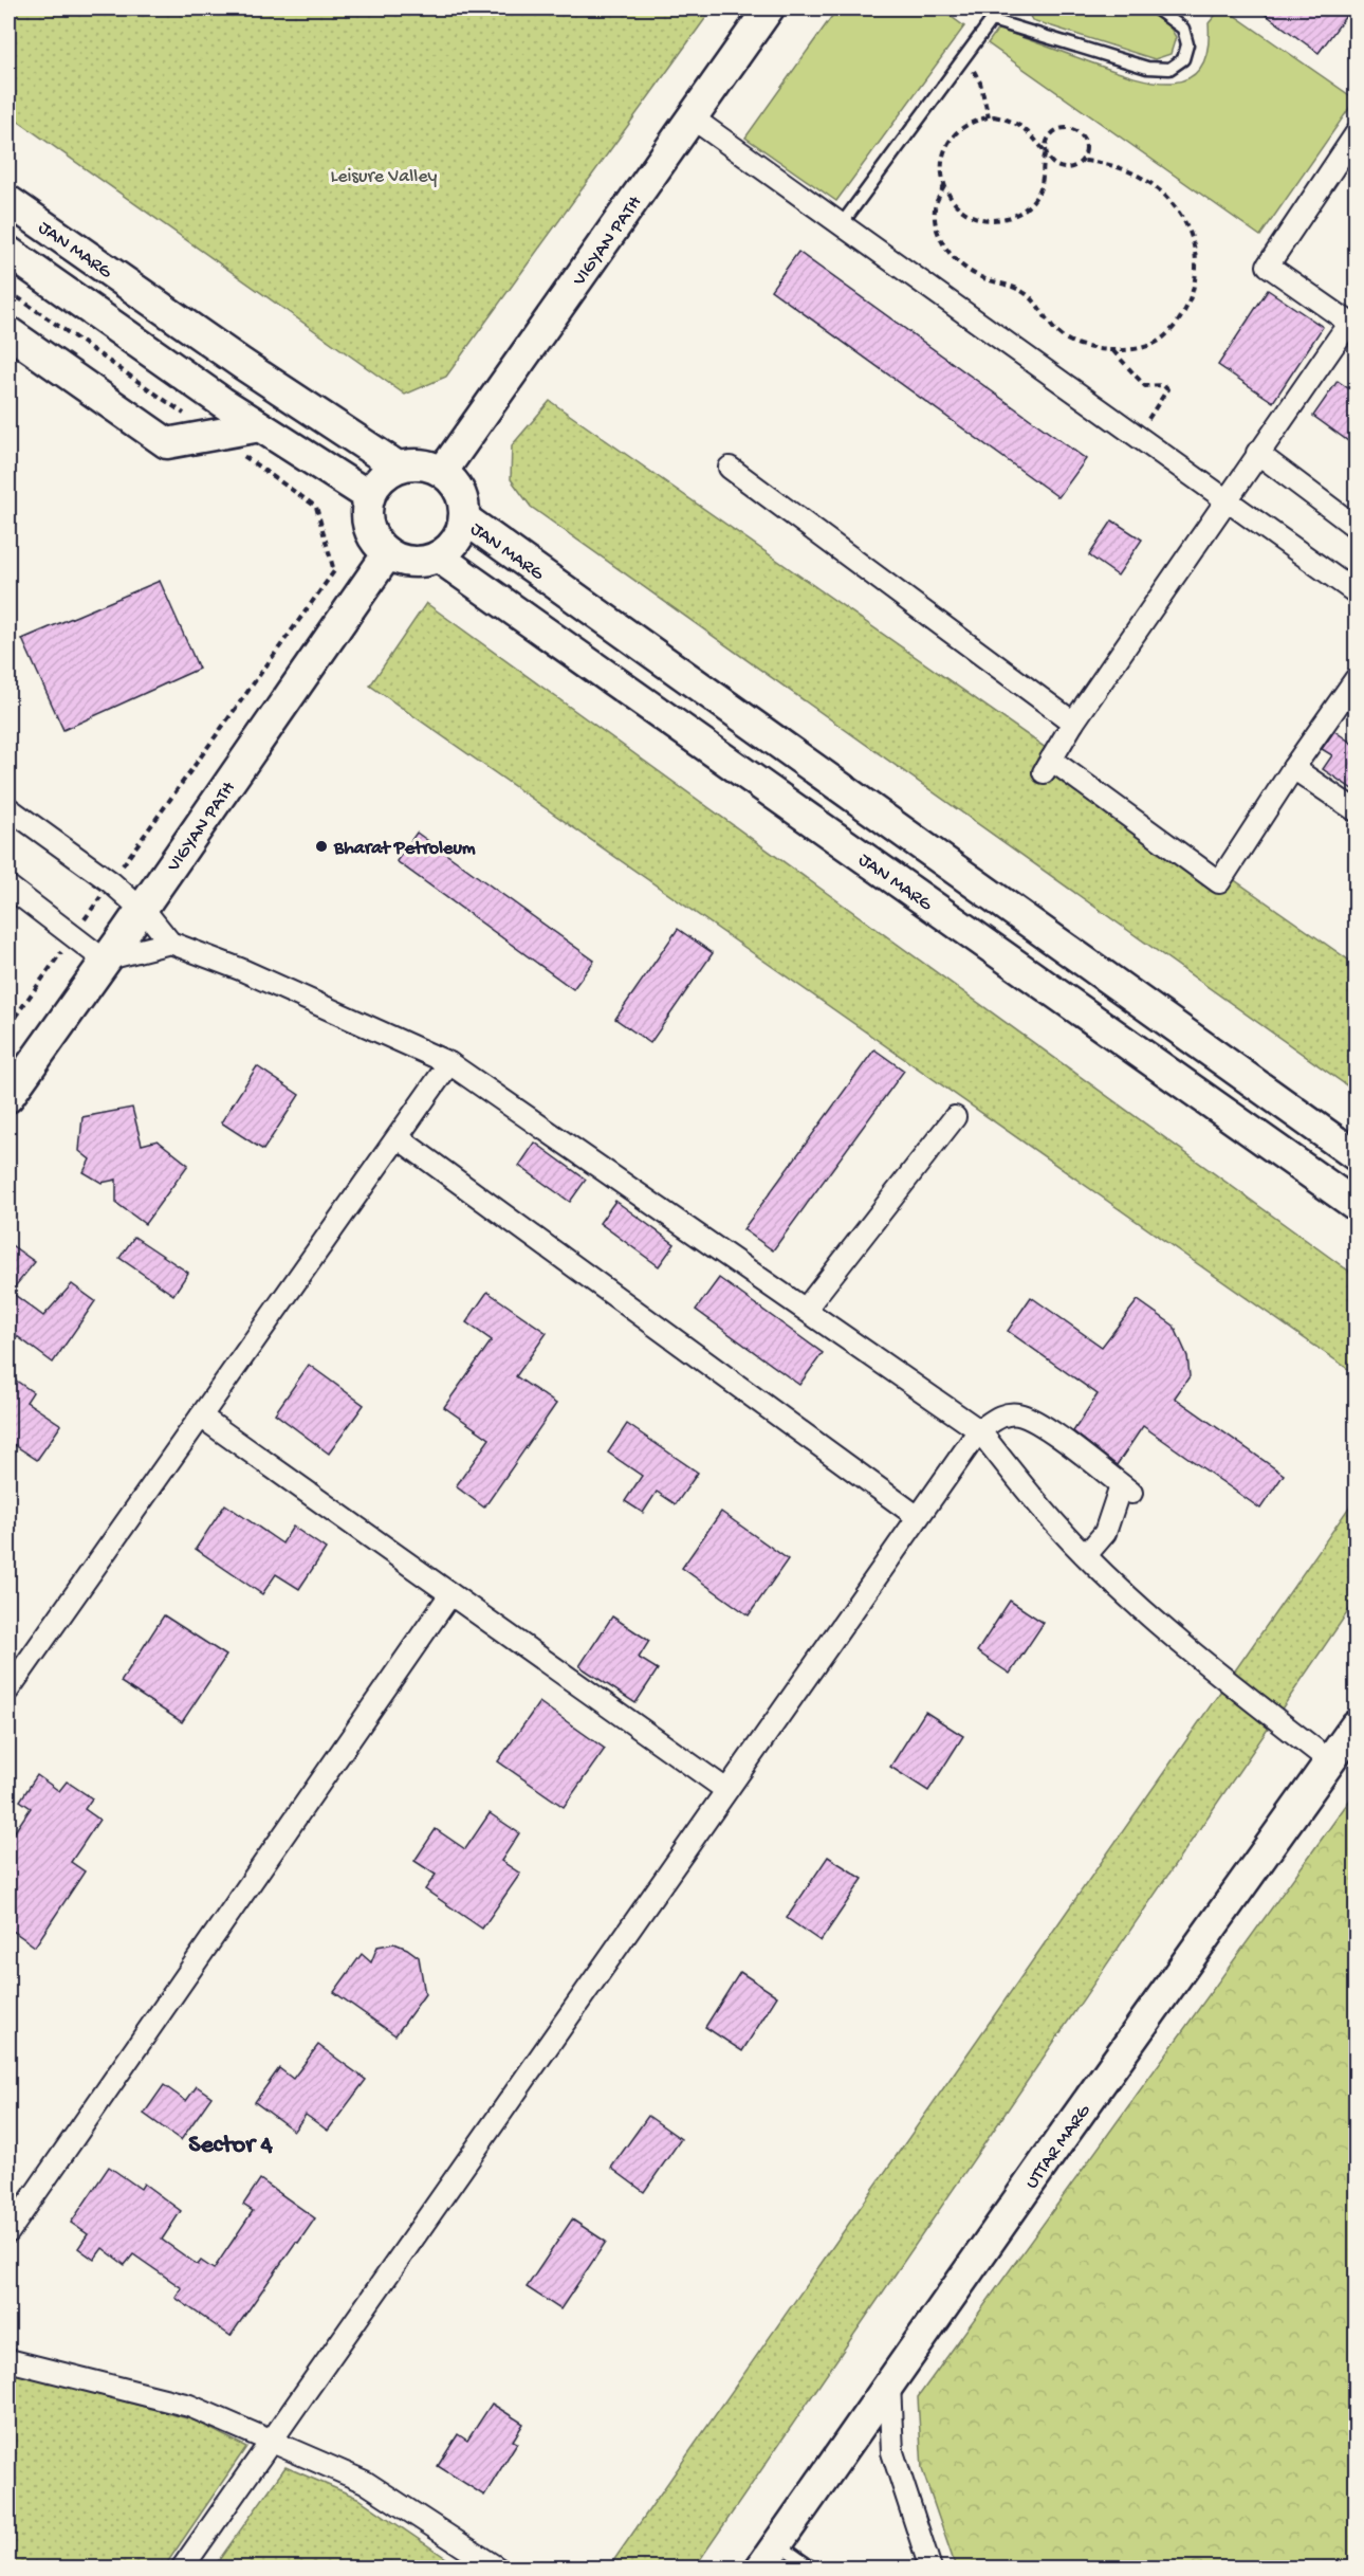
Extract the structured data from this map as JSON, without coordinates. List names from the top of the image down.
{
  "streets": {
    "main road": ["VIGYAN PATH", "JAN MARG", "UTTAR MARG"]
  },
  "crossings": [
    ["VIGYAN PATH", "JAN MARG"]
  ],
  "districts": ["Sector 4"],
  "parks": ["Leisure Valley"],
  "places": ["Bharat Petroleum"]
}
